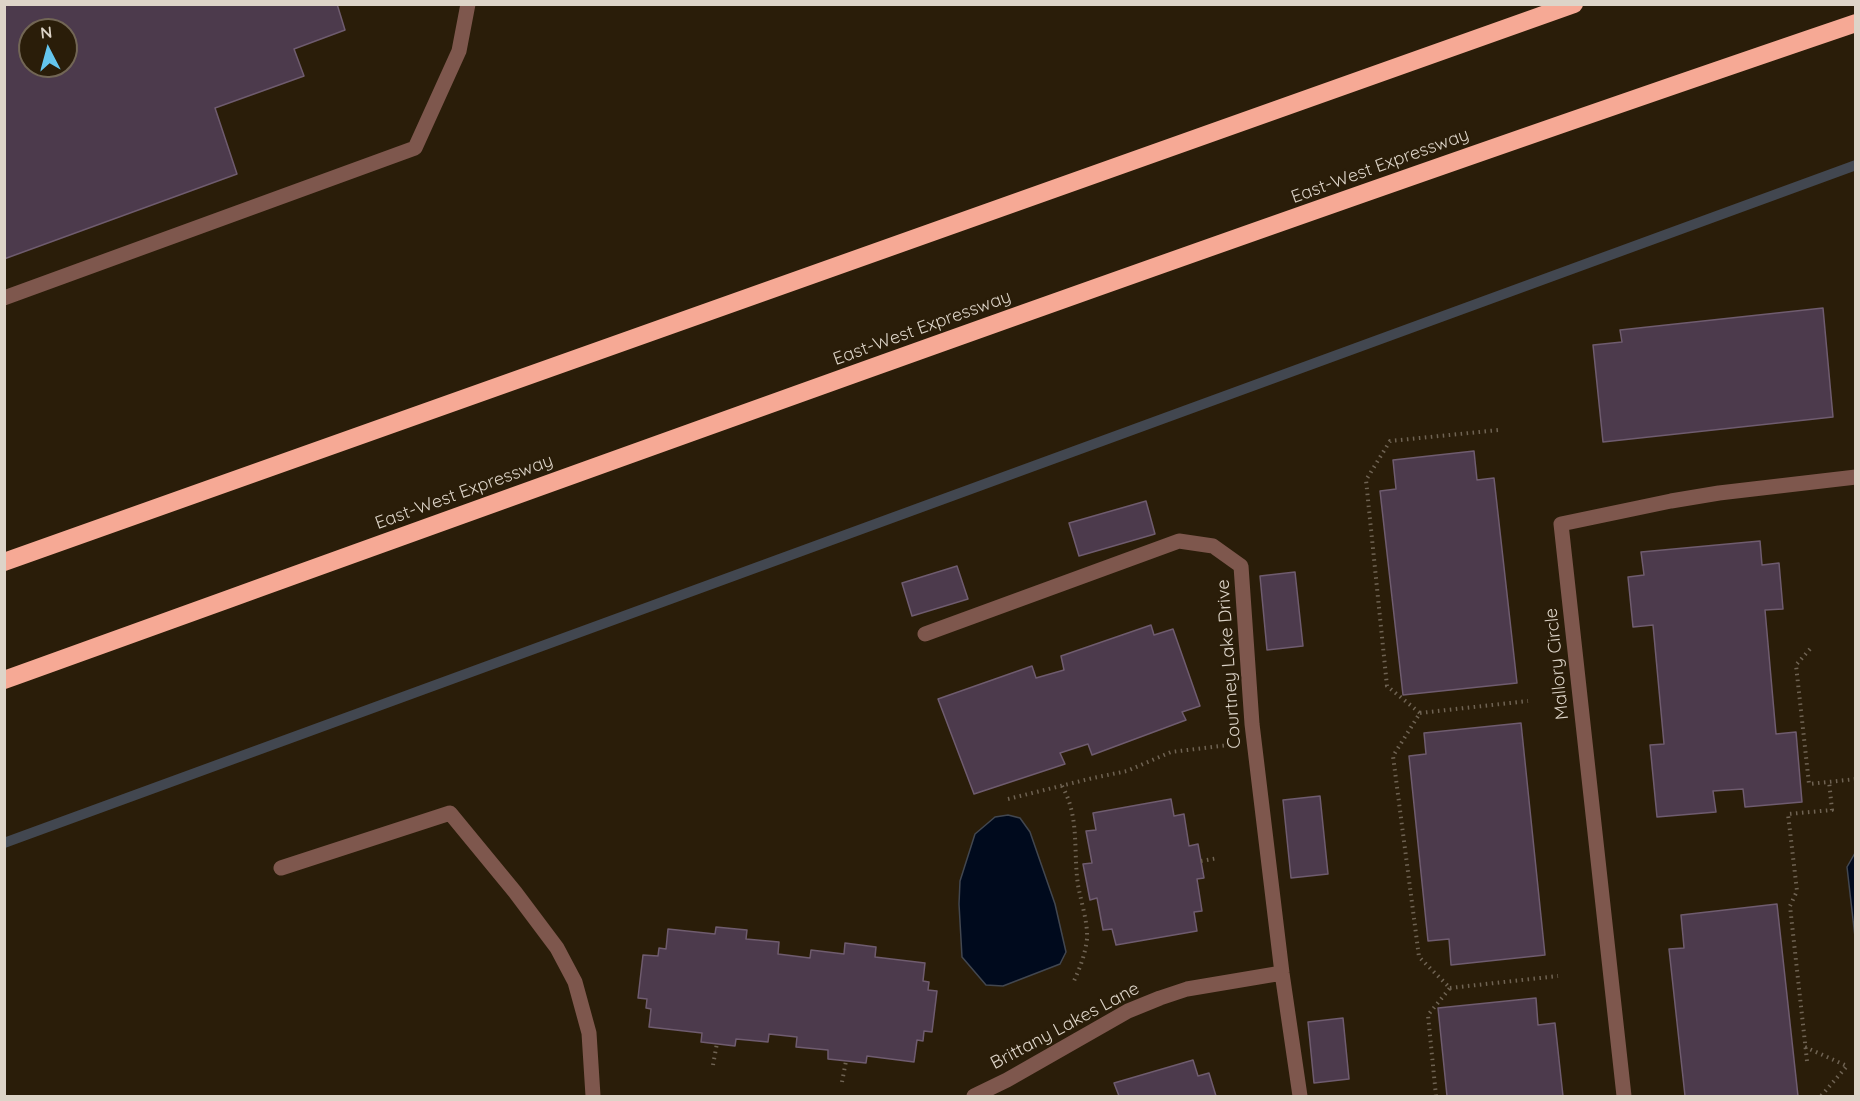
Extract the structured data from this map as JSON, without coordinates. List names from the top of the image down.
{
  "streets": {
    "highway": ["East-West Expressway"],
    "lane": ["Courtney Lake Drive", "Mallory Circle", "Brittany Lakes Lane"]
  },
  "crossings": [
    ["Courtney Lake Drive", "Brittany Lakes Lane"]
  ],
  "north": "top"
}
